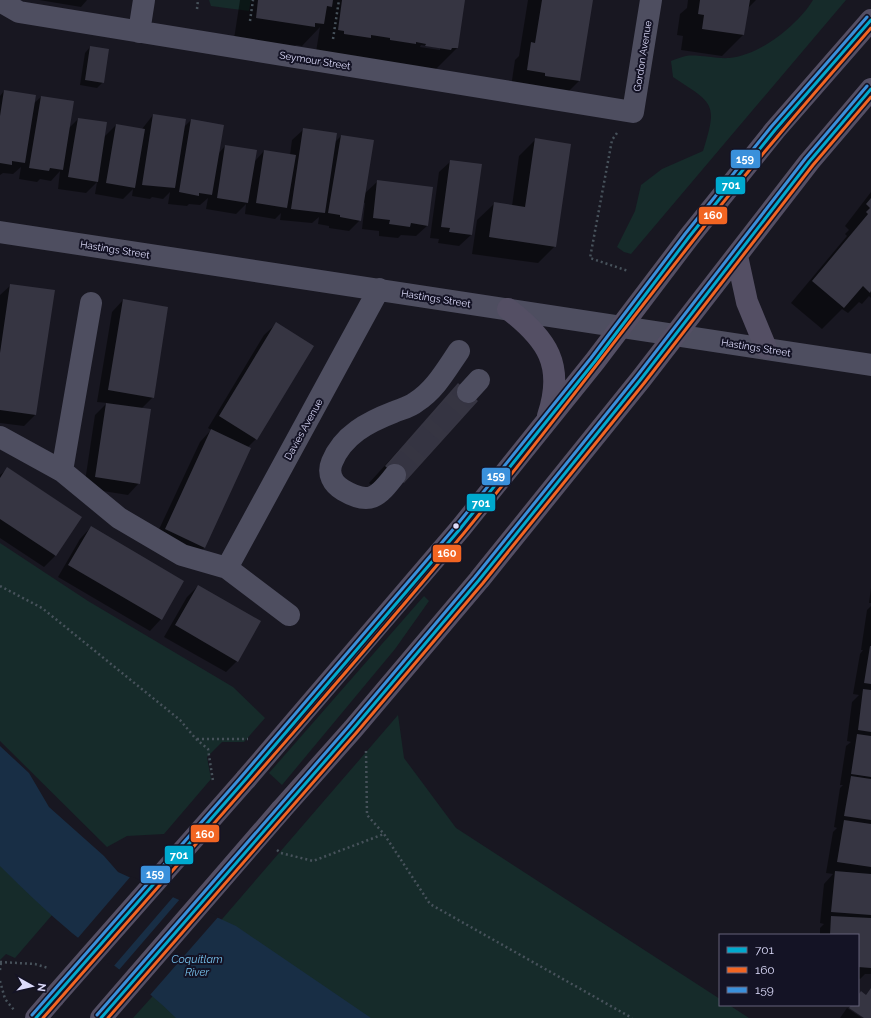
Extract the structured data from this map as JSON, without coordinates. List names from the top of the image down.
{
  "streets": {
    "street": [
      "Gordon Avenue",
      "Seymour Street",
      "Hastings Street",
      "Davies Avenue"
    ]
  },
  "crossings": [
    ["Gordon Avenue", "Seymour Street"],
    ["Hastings Street", "Davies Avenue"]
  ],
  "water": ["Coquitlam River"],
  "lines": ["transit line 159", "transit line 701", "transit line 160"],
  "legend": ["701", "160", "159"],
  "north": "right"
}
